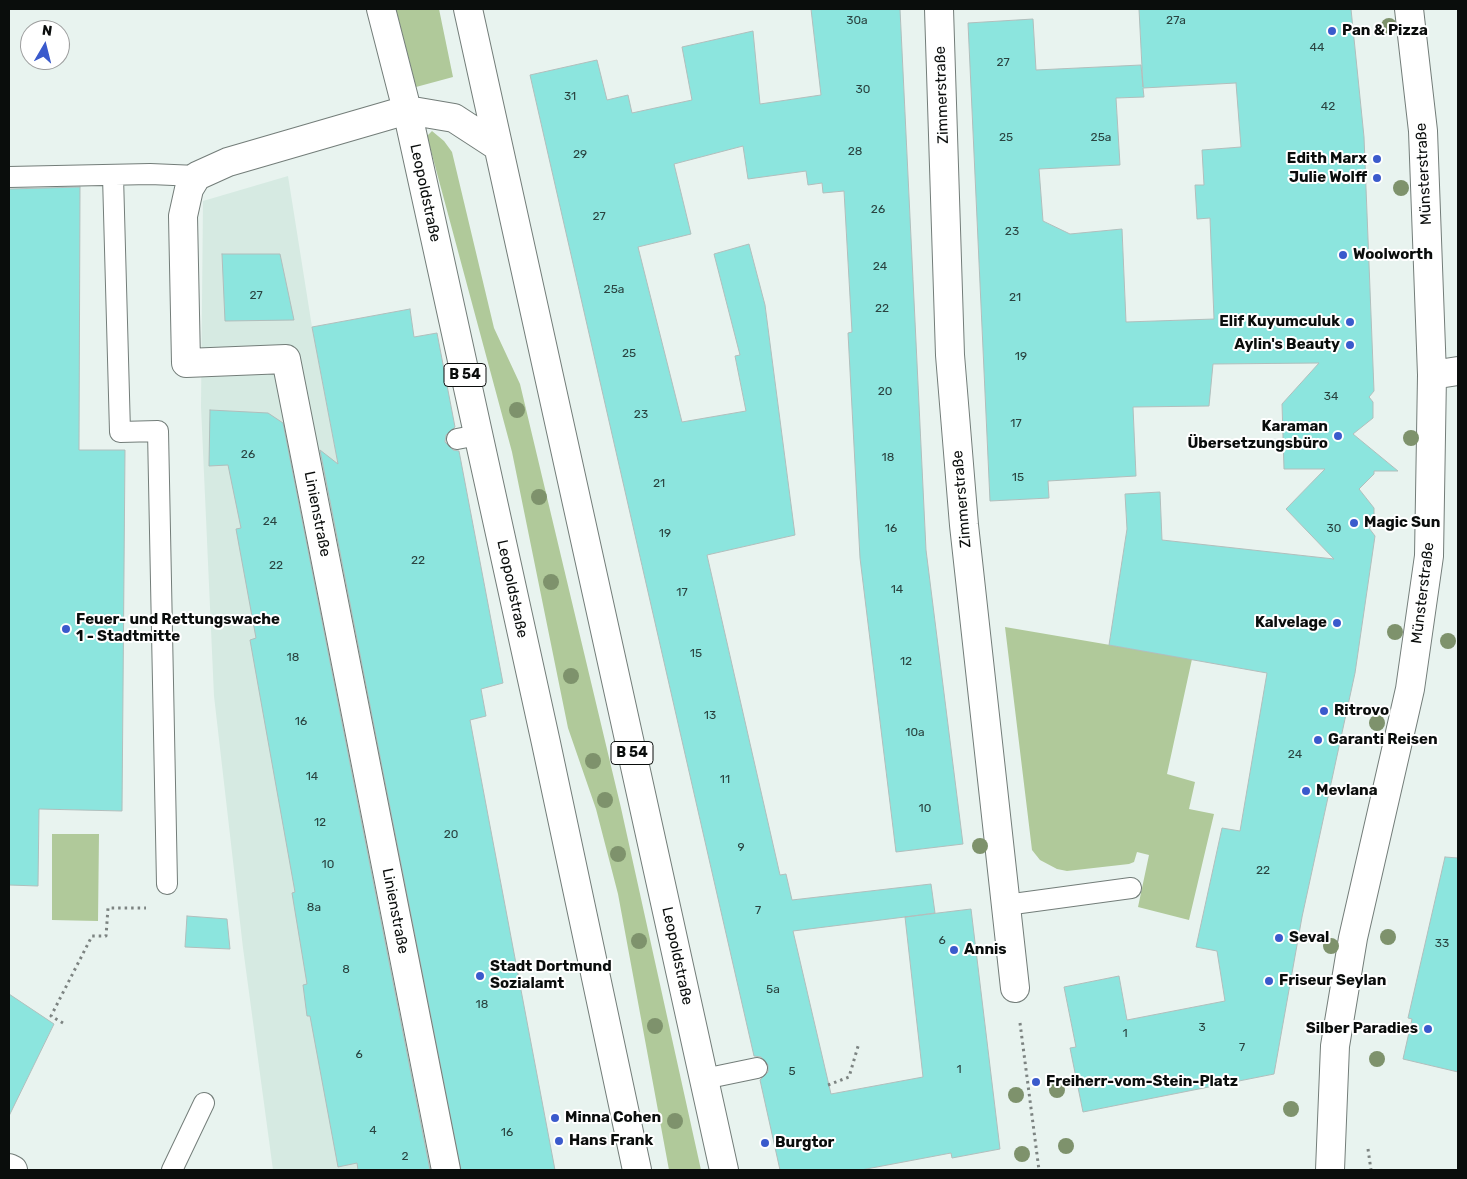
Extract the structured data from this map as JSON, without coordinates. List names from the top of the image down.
{
  "streets": {
    "street": [
      "Zimmerstraße",
      "Münsterstraße",
      "Leopoldstraße",
      "B 54",
      "Linienstraße"
    ]
  },
  "places": [
    "Pan & Pizza",
    "Edith Marx",
    "Julie Wolff",
    "Woolworth",
    "Elif Kuyumculuk",
    "Aylin's Beauty",
    "Karaman Übersetzungsbüro",
    "Magic Sun",
    "Kalvelage",
    "Feuer- und Rettungswache 1 - Stadtmitte",
    "Ritrovo",
    "Garanti Reisen",
    "Mevlana",
    "Seval",
    "Annis",
    "Stadt Dortmund Sozialamt",
    "Friseur Seylan",
    "Silber Paradies",
    "Freiherr-vom-Stein-Platz",
    "Minna Cohen",
    "Hans Frank",
    "Burgtor"
  ],
  "house_numbers": [
    "30a",
    "27a",
    "44",
    "27",
    "30",
    "31",
    "42",
    "25",
    "25a",
    "28",
    "29",
    "26",
    "27",
    "23",
    "24",
    "25a",
    "27",
    "21",
    "22",
    "25",
    "19",
    "20",
    "34",
    "23",
    "17",
    "26",
    "18",
    "15",
    "21",
    "24",
    "16",
    "30",
    "19",
    "22",
    "22",
    "14",
    "17",
    "15",
    "18",
    "12",
    "13",
    "16",
    "10a",
    "24",
    "14",
    "11",
    "10",
    "12",
    "20",
    "9",
    "10",
    "22",
    "8a",
    "7",
    "6",
    "33",
    "8",
    "5a",
    "18",
    "3",
    "1",
    "7",
    "6",
    "1",
    "5",
    "4",
    "16",
    "2"
  ],
  "north": "top"
}
